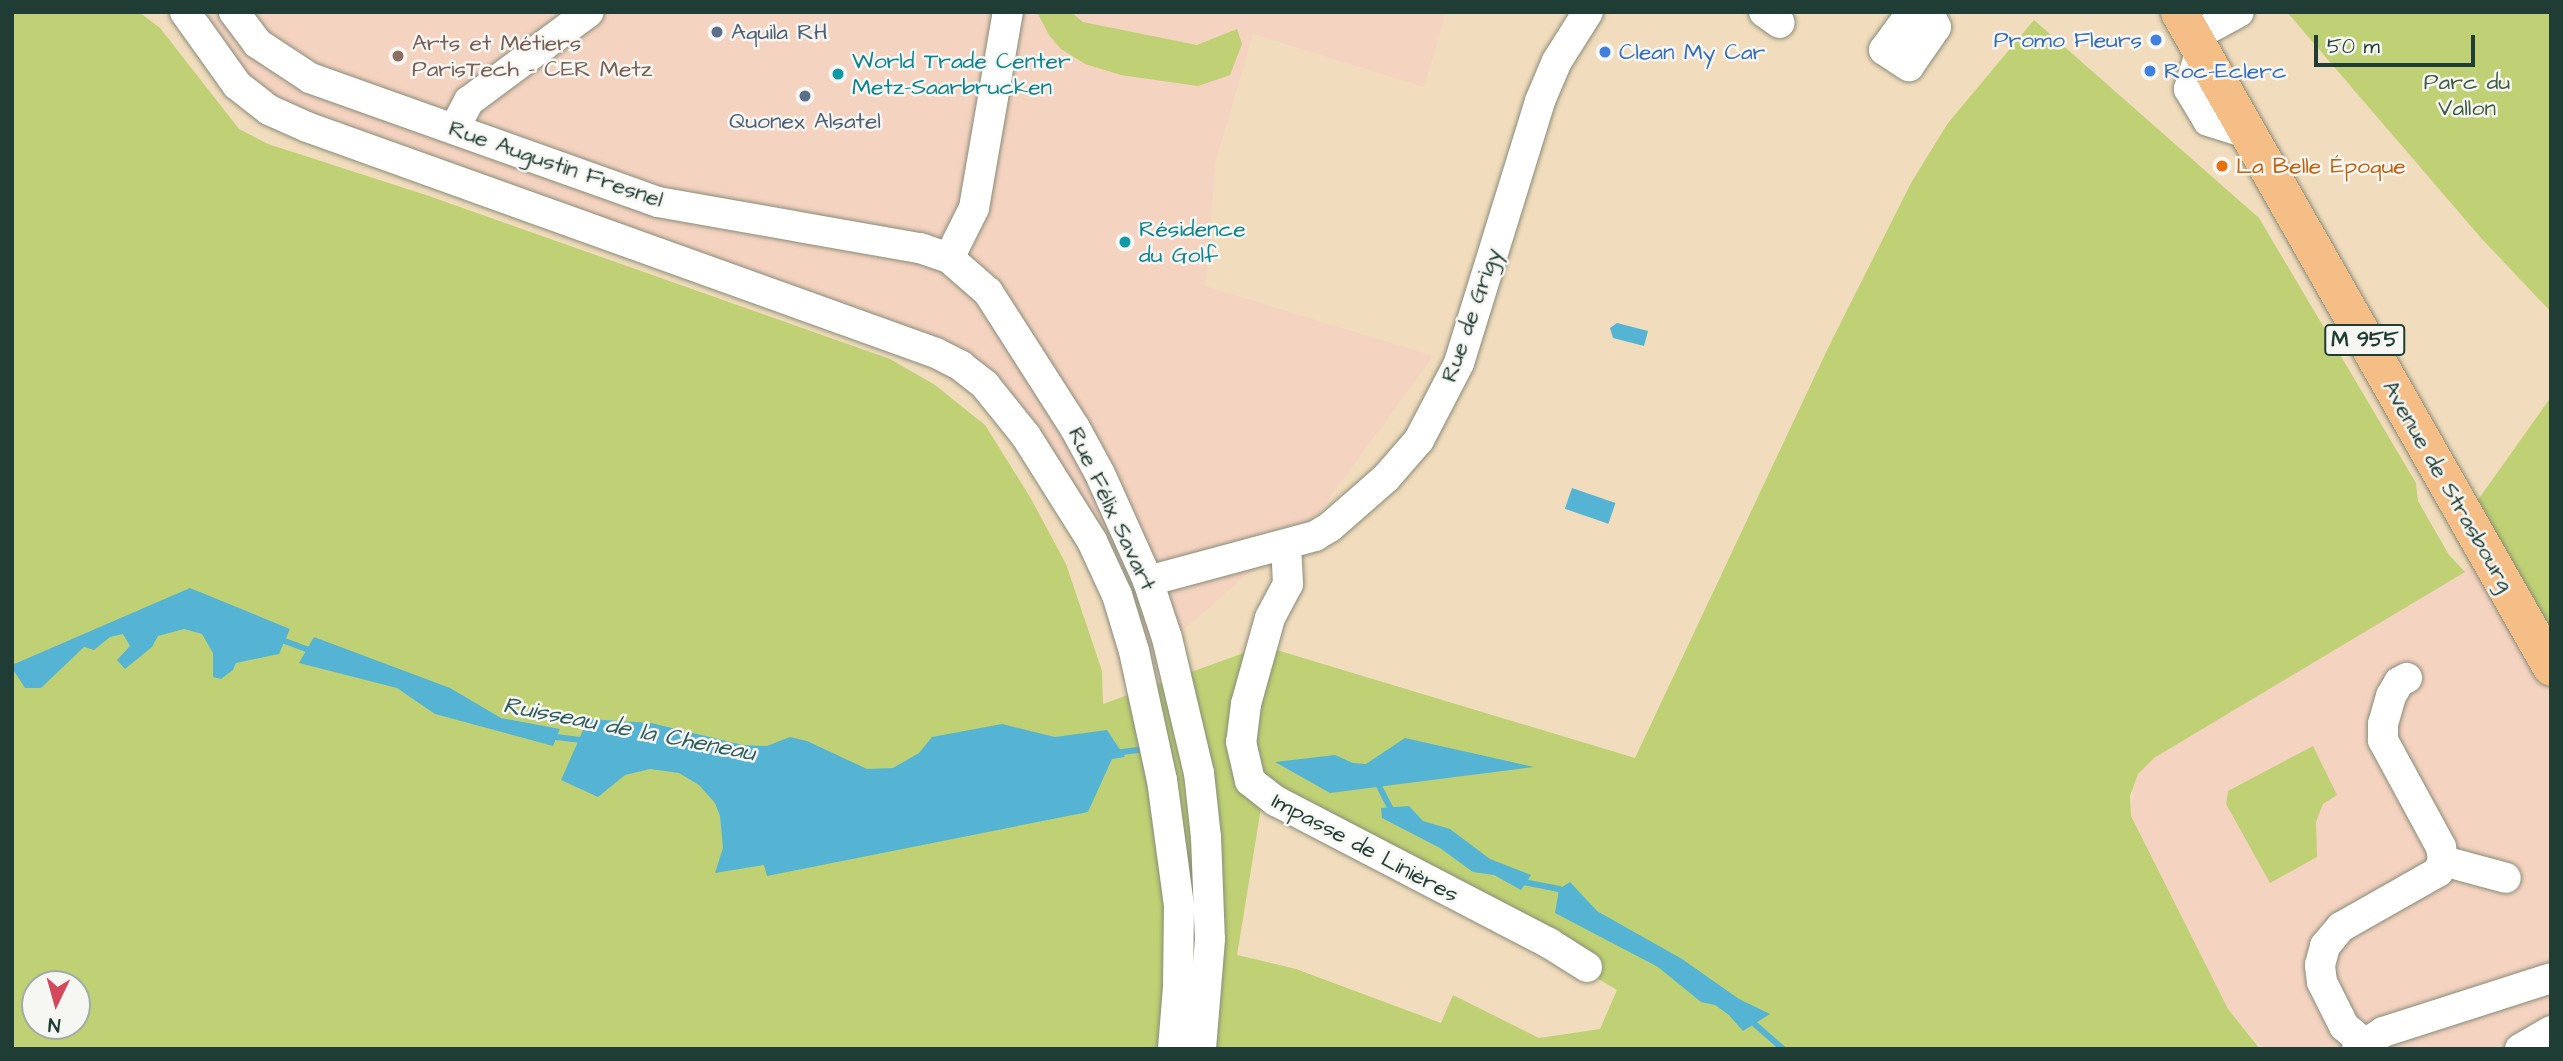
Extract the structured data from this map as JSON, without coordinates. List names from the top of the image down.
{
  "streets": {
    "main road": ["M 955", "Avenue de Strasbourg"],
    "street": [
      "Rue Augustin Fresnel",
      "Rue de Grigy",
      "Rue Félix Savart",
      "Impasse de Linières"
    ]
  },
  "crossings": [
    ["Rue Augustin Fresnel", "Rue Félix Savart"],
    ["Rue de Grigy", "Rue Félix Savart"],
    ["Rue de Grigy", "Impasse de Linières"]
  ],
  "water": ["Ruisseau de la Cheneau"],
  "parks": ["Parc du Vallon"],
  "places": [
    "Aquila RH",
    "Promo Fleurs",
    "Clean My Car",
    "Arts et Métiers ParisTech - CER Metz",
    "Roc-Eclerc",
    "World Trade Center Metz-Saarbrucken",
    "Quonex Alsatel",
    "La Belle Époque",
    "Résidence du Golf"
  ],
  "scale_bar": "50 m",
  "north": "bottom"
}
